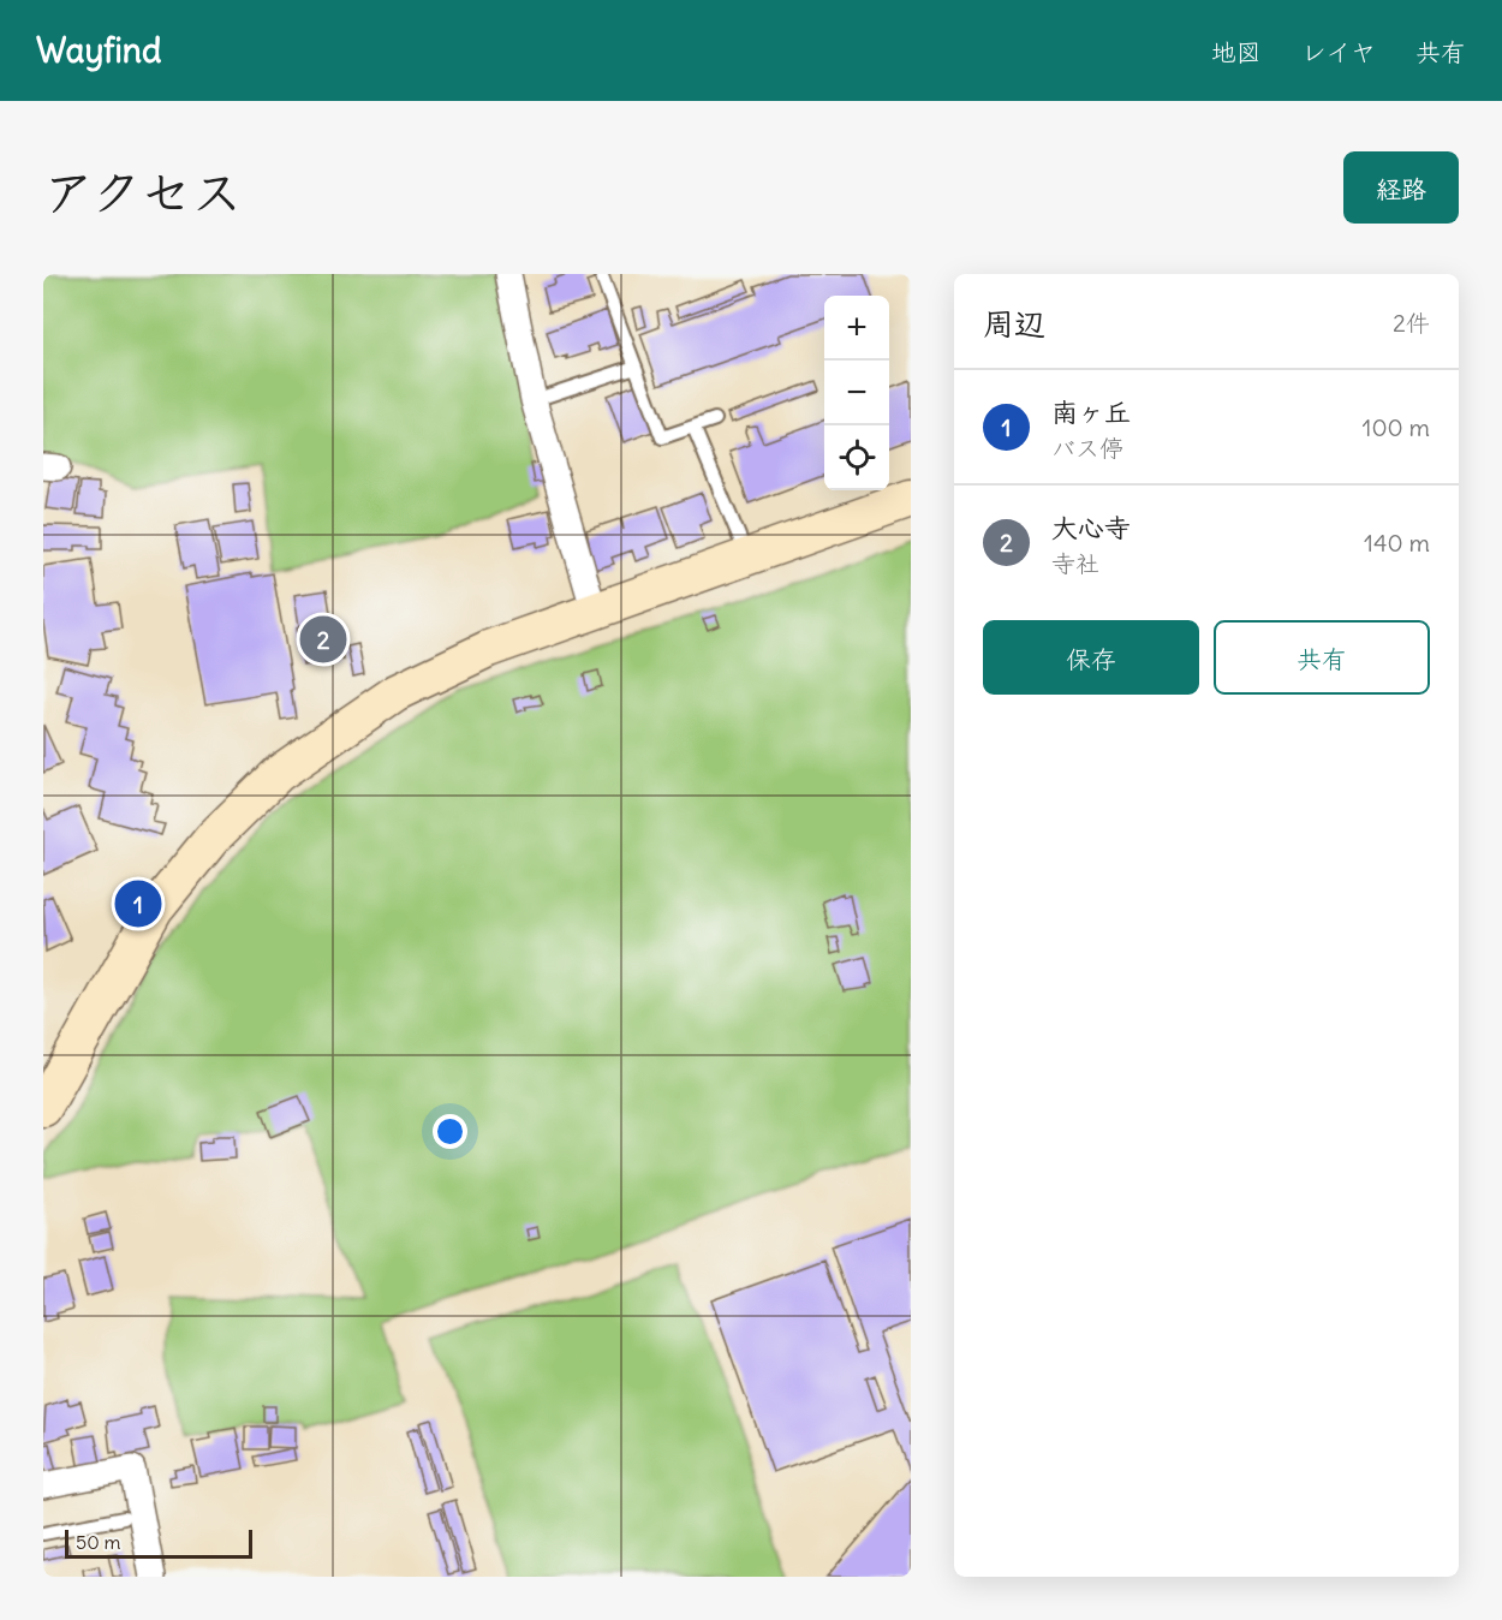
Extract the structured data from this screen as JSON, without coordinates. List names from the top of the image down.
{
  "scale_bar": "50 m",
  "page": {
    "header": "Wayfind",
    "nav": ["地図", "レイヤ", "共有"],
    "title": "アクセス",
    "buttons": [
      "経路",
      ["保存", "共有"]
    ],
    "heading": ["周辺", "2件"],
    "map_buttons": ["+", "−"],
    "list": [
      {
        "mark": "1",
        "name": "南ヶ丘",
        "note": "バス停",
        "value": "100 m"
      },
      {
        "mark": "2",
        "name": "大心寺",
        "note": "寺社",
        "value": "140 m"
      }
    ],
    "pins": ["2", "1"],
    "scale": "50 m"
  }
}
